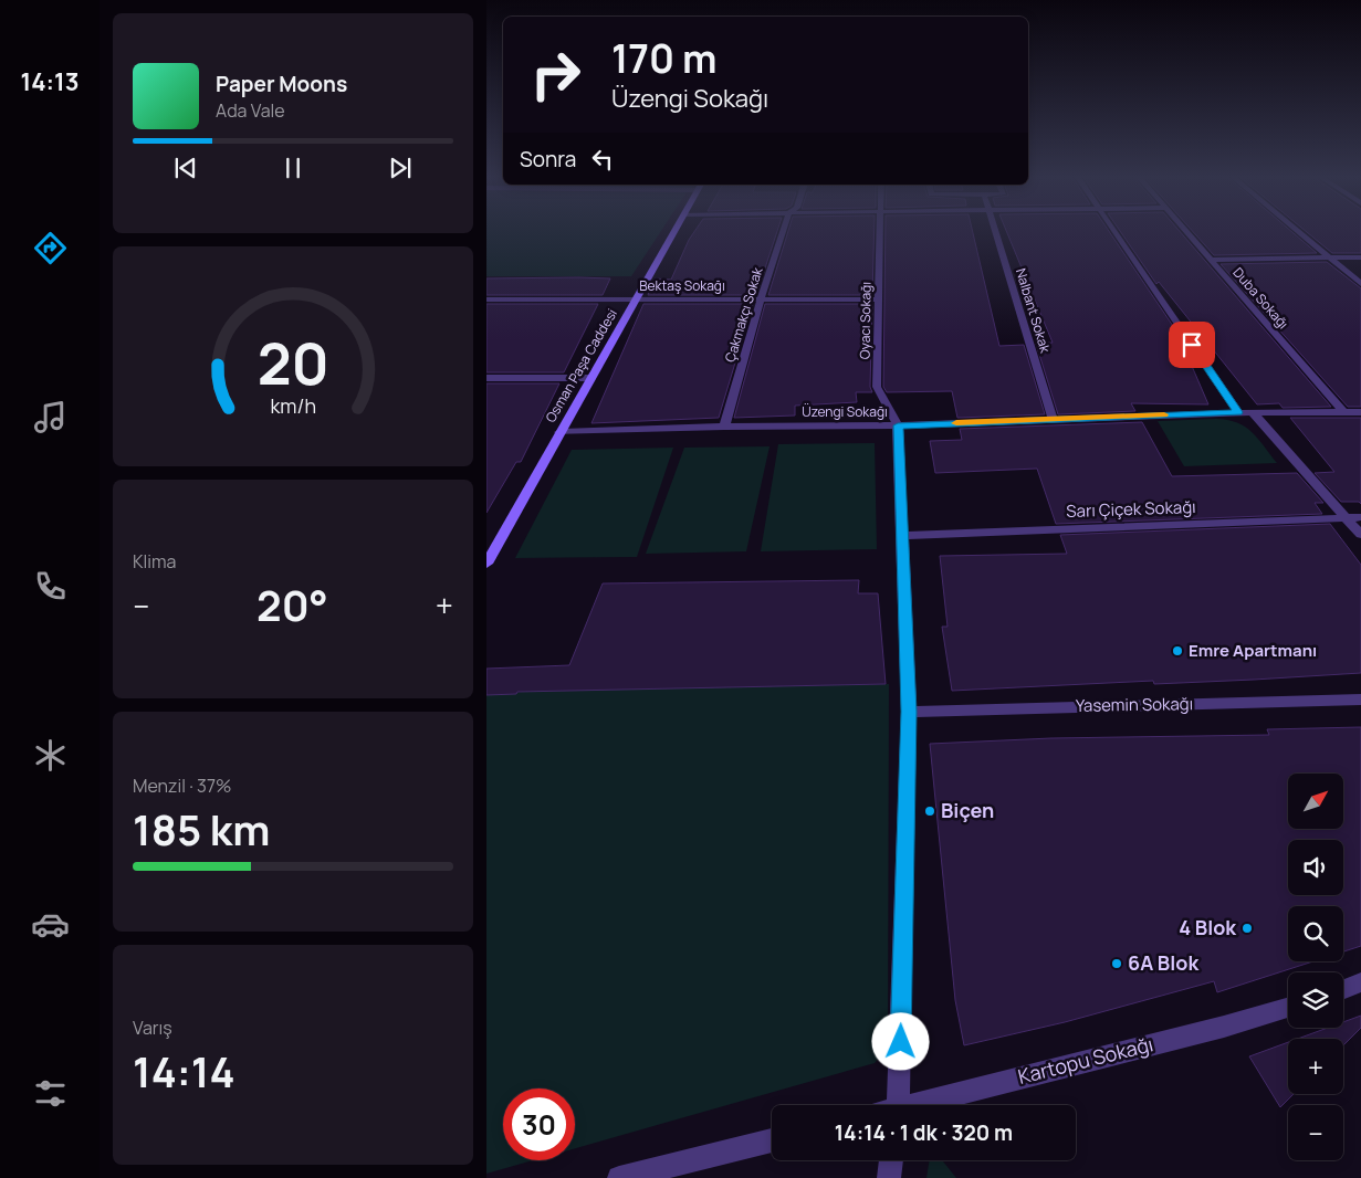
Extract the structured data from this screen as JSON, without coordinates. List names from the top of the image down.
{
  "streets": {
    "main road": ["Osman Paşa Caddesi"],
    "street": [
      "Bektaş Sokağı",
      "Duba Sokağı",
      "Nalbant Sokak",
      "Çakmakçı Sokak",
      "Oyacı Sokağı",
      "Üzengi Sokağı",
      "Sarı Çiçek Sokağı",
      "Yasemin Sokağı",
      "Kartopu Sokağı"
    ]
  },
  "crossings": [
    ["Bektaş Sokağı", "Çakmakçı Sokak"],
    ["Bektaş Sokağı", "Oyacı Sokağı"],
    ["Bektaş Sokağı", "Osman Paşa Caddesi"],
    ["Duba Sokağı", "Üzengi Sokağı"],
    ["Nalbant Sokak", "Üzengi Sokağı"],
    ["Çakmakçı Sokak", "Üzengi Sokağı"],
    ["Oyacı Sokağı", "Üzengi Sokağı"],
    ["Osman Paşa Caddesi", "Üzengi Sokağı"]
  ],
  "places": [
    "Emre Apartmanı",
    "Biçen",
    "4 Blok",
    "6A Blok"
  ],
  "north": "top right",
  "page": {
    "tabs": "14:13",
    "turn": ["170 m", "Üzengi Sokağı"],
    "song": ["Paper Moons", "Ada Vale"],
    "then": "Sonra",
    "tile": [
      "Klima",
      ["Menzil · 37%", "185 km"],
      ["Varış", "14:14"]
    ],
    "heat": ["−", "20°", "+"],
    "map_buttons": ["+", "−"],
    "limit": "30",
    "trip": "14:14 · 1 dk · 320 m",
    "gauge": ["20", "km/h"]
  }
}
